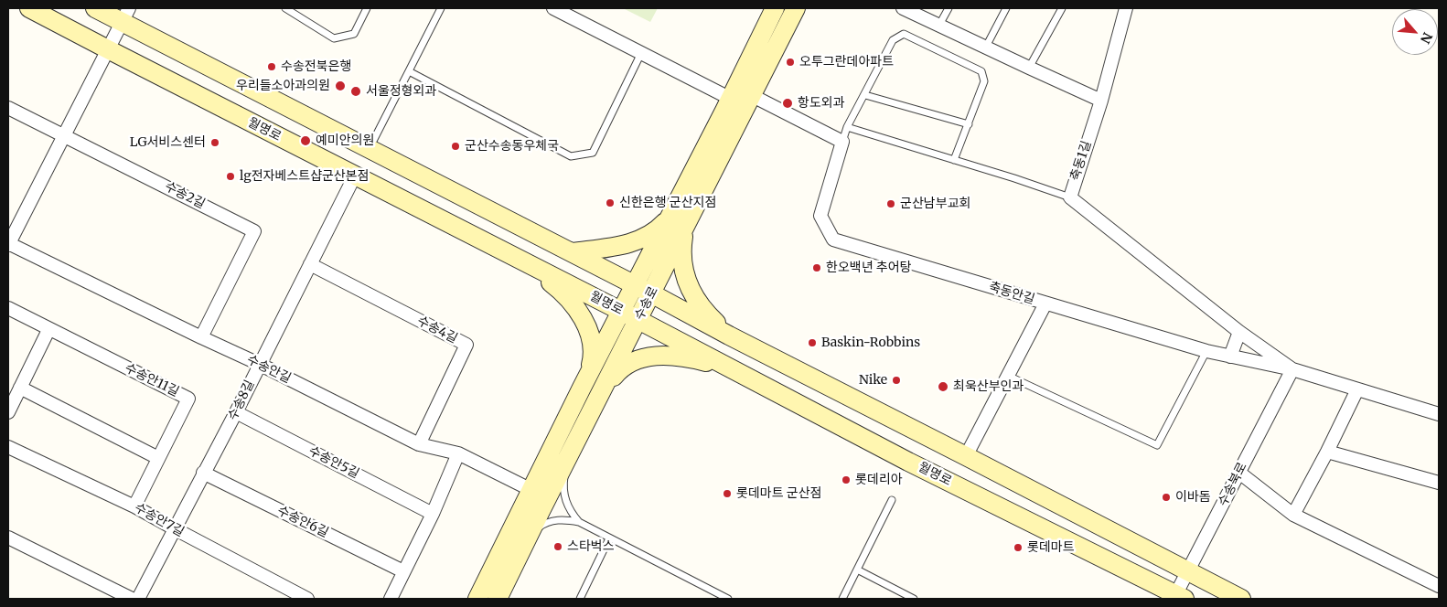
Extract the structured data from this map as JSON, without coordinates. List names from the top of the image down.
{
  "streets": {
    "street": [
      "월명로",
      "축동1길",
      "수송2길",
      "축동안길",
      "수송로",
      "수송4길",
      "수송안길",
      "수송안11길",
      "수송8길",
      "수송안5길",
      "수송북로",
      "수송안7길",
      "수송안6길"
    ]
  },
  "crossings": [
    ["월명로", "수송로"],
    ["월명로", "수송8길"],
    ["월명로", "수송북로"],
    ["축동1길", "축동안길"],
    ["수송2길", "수송안길"],
    ["축동안길", "수송북로"],
    ["수송로", "수송안길"],
    ["수송4길", "수송안길"],
    ["수송4길", "수송8길"],
    ["수송안길", "수송8길"],
    ["수송안11길", "수송안7길"],
    ["수송8길", "수송안5길"],
    ["수송8길", "수송안7길"],
    ["수송8길", "수송안6길"]
  ],
  "places": [
    "오투그란데아파트",
    "수송전북은행",
    "우리들소아과의원",
    "서울정형외과",
    "항도외과",
    "예미안의원",
    "LG서비스센터",
    "군산수송동우체국",
    "lg전자베스트샵군산본점",
    "신한은행 군산지점",
    "군산남부교회",
    "한오백년 추어탕",
    "Baskin-Robbins",
    "Nike",
    "최욱산부인과",
    "롯데리아",
    "롯데마트 군산점",
    "이바돔",
    "스타벅스",
    "롯데마트"
  ],
  "north": "bottom right"
}
